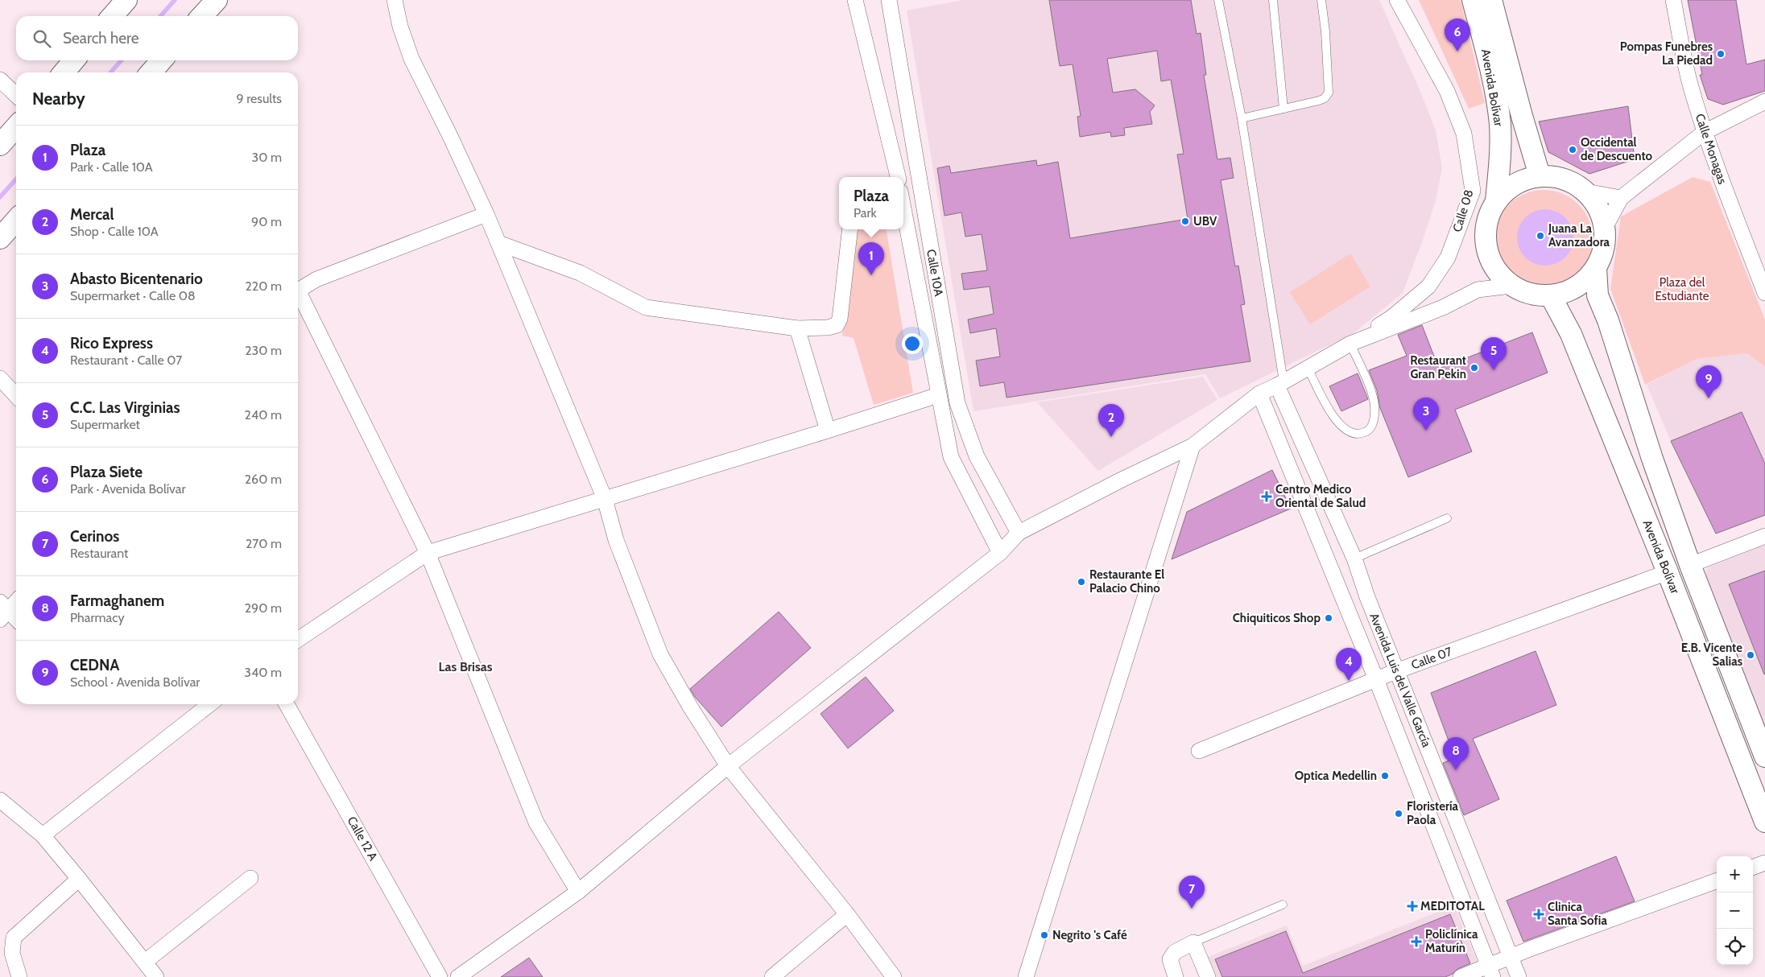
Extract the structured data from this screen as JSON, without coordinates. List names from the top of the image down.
{
  "streets": {
    "street": [
      "Avenida Bolívar",
      "Calle Monagas",
      "Calle 08",
      "Calle 10A",
      "Calle 07",
      "Avenida Luis del Valle García",
      "Calle 12 A"
    ]
  },
  "crossings": [
    ["Avenida Bolívar", "Calle 07"],
    ["Calle 07", "Avenida Luis del Valle García"]
  ],
  "districts": ["Las Brisas"],
  "parks": ["Plaza del Estudiante"],
  "places": {
    "other": [
      "Pompas Funebres La Piedad",
      "Occidental de Descuento",
      "UBV",
      "Juana La Avanzadora",
      "Restaurant Gran Pekin",
      "Restaurante El Palacio Chino",
      "Chiquiticos Shop",
      "E.B. Vicente Salias",
      "Optica Medellin",
      "Floristería Paola",
      "Negrito 's Café"
    ],
    "health": [
      "Centro Medico Oriental de Salud",
      "MEDITOTAL",
      "Clinica Santa Sofia",
      "Policlínica Maturín"
    ]
  },
  "page": {
    "search": "Search here",
    "pins": [
      "6",
      "1",
      "5",
      "9",
      "3",
      "2",
      "4",
      "8",
      "7"
    ],
    "heading": ["Nearby", "9 results"],
    "list": [
      {
        "mark": "1",
        "name": "Plaza",
        "note": "Park · Calle 10A",
        "value": "30 m"
      },
      {
        "mark": "2",
        "name": "Mercal",
        "note": "Shop · Calle 10A",
        "value": "90 m"
      },
      {
        "mark": "3",
        "name": "Abasto Bicentenario",
        "note": "Supermarket · Calle 08",
        "value": "220 m"
      },
      {
        "mark": "4",
        "name": "Rico Express",
        "note": "Restaurant · Calle 07",
        "value": "230 m"
      },
      {
        "mark": "5",
        "name": "C.C. Las Virginias",
        "note": "Supermarket",
        "value": "240 m"
      },
      {
        "mark": "6",
        "name": "Plaza Siete",
        "note": "Park · Avenida Bolívar",
        "value": "260 m"
      },
      {
        "mark": "7",
        "name": "Cerinos",
        "note": "Restaurant",
        "value": "270 m"
      },
      {
        "mark": "8",
        "name": "Farmaghanem",
        "note": "Pharmacy",
        "value": "290 m"
      },
      {
        "mark": "9",
        "name": "CEDNA",
        "note": "School · Avenida Bolívar",
        "value": "340 m"
      }
    ],
    "popup": ["Plaza", "Park"],
    "map_buttons": ["+", "−"]
  }
}
